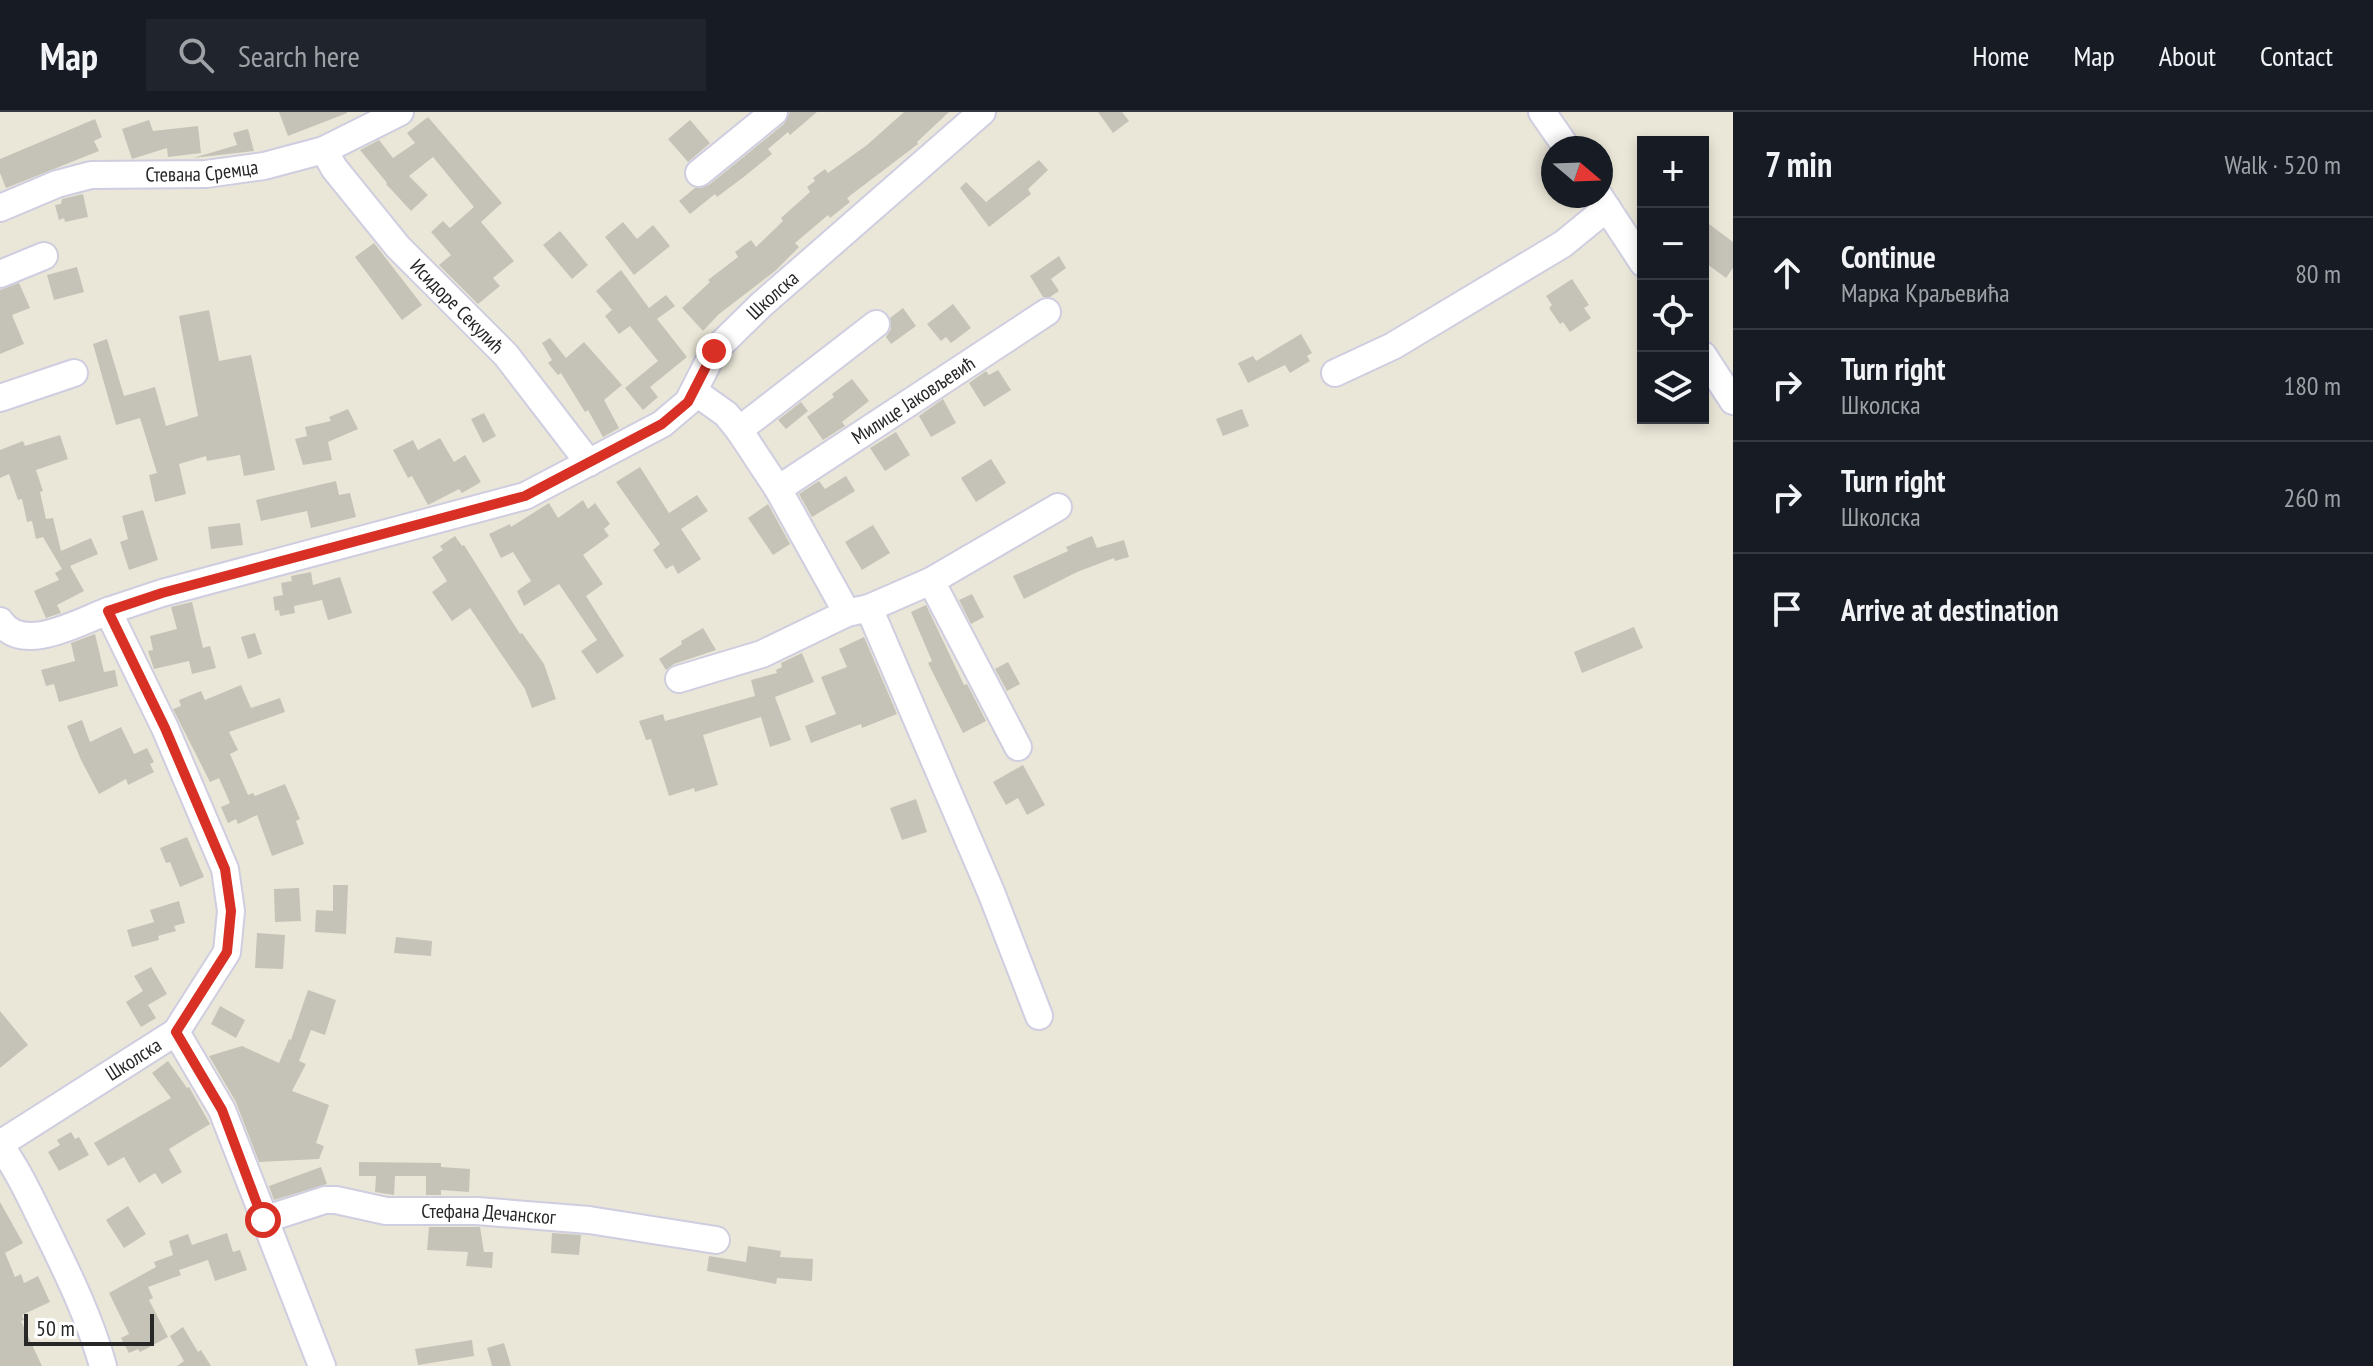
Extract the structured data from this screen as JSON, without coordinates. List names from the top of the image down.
{
  "streets": {
    "street": [
      "Стевана Сремца",
      "Школска",
      "Исидоре Секулић",
      "Милице Јаковљевић",
      "Стефана Дечанског"
    ]
  },
  "crossings": [
    ["Стевана Сремца", "Исидоре Секулић"],
    ["Школска", "Исидоре Секулић"]
  ],
  "scale_bar": "50 m",
  "north": "right",
  "page": {
    "header": "Map",
    "search": "Search here",
    "nav": [
      "Home",
      "Map",
      "About",
      "Contact"
    ],
    "heading": ["7 min", "Walk · 520 m"],
    "map_buttons": ["+", "−"],
    "list": [
      ["Continue", "Марка Краљевића", "80 m"],
      ["Turn right", "Школска", "180 m"],
      ["Turn right", "Школска", "260 m"],
      "Arrive at destination"
    ],
    "scale": "50 m"
  }
}
